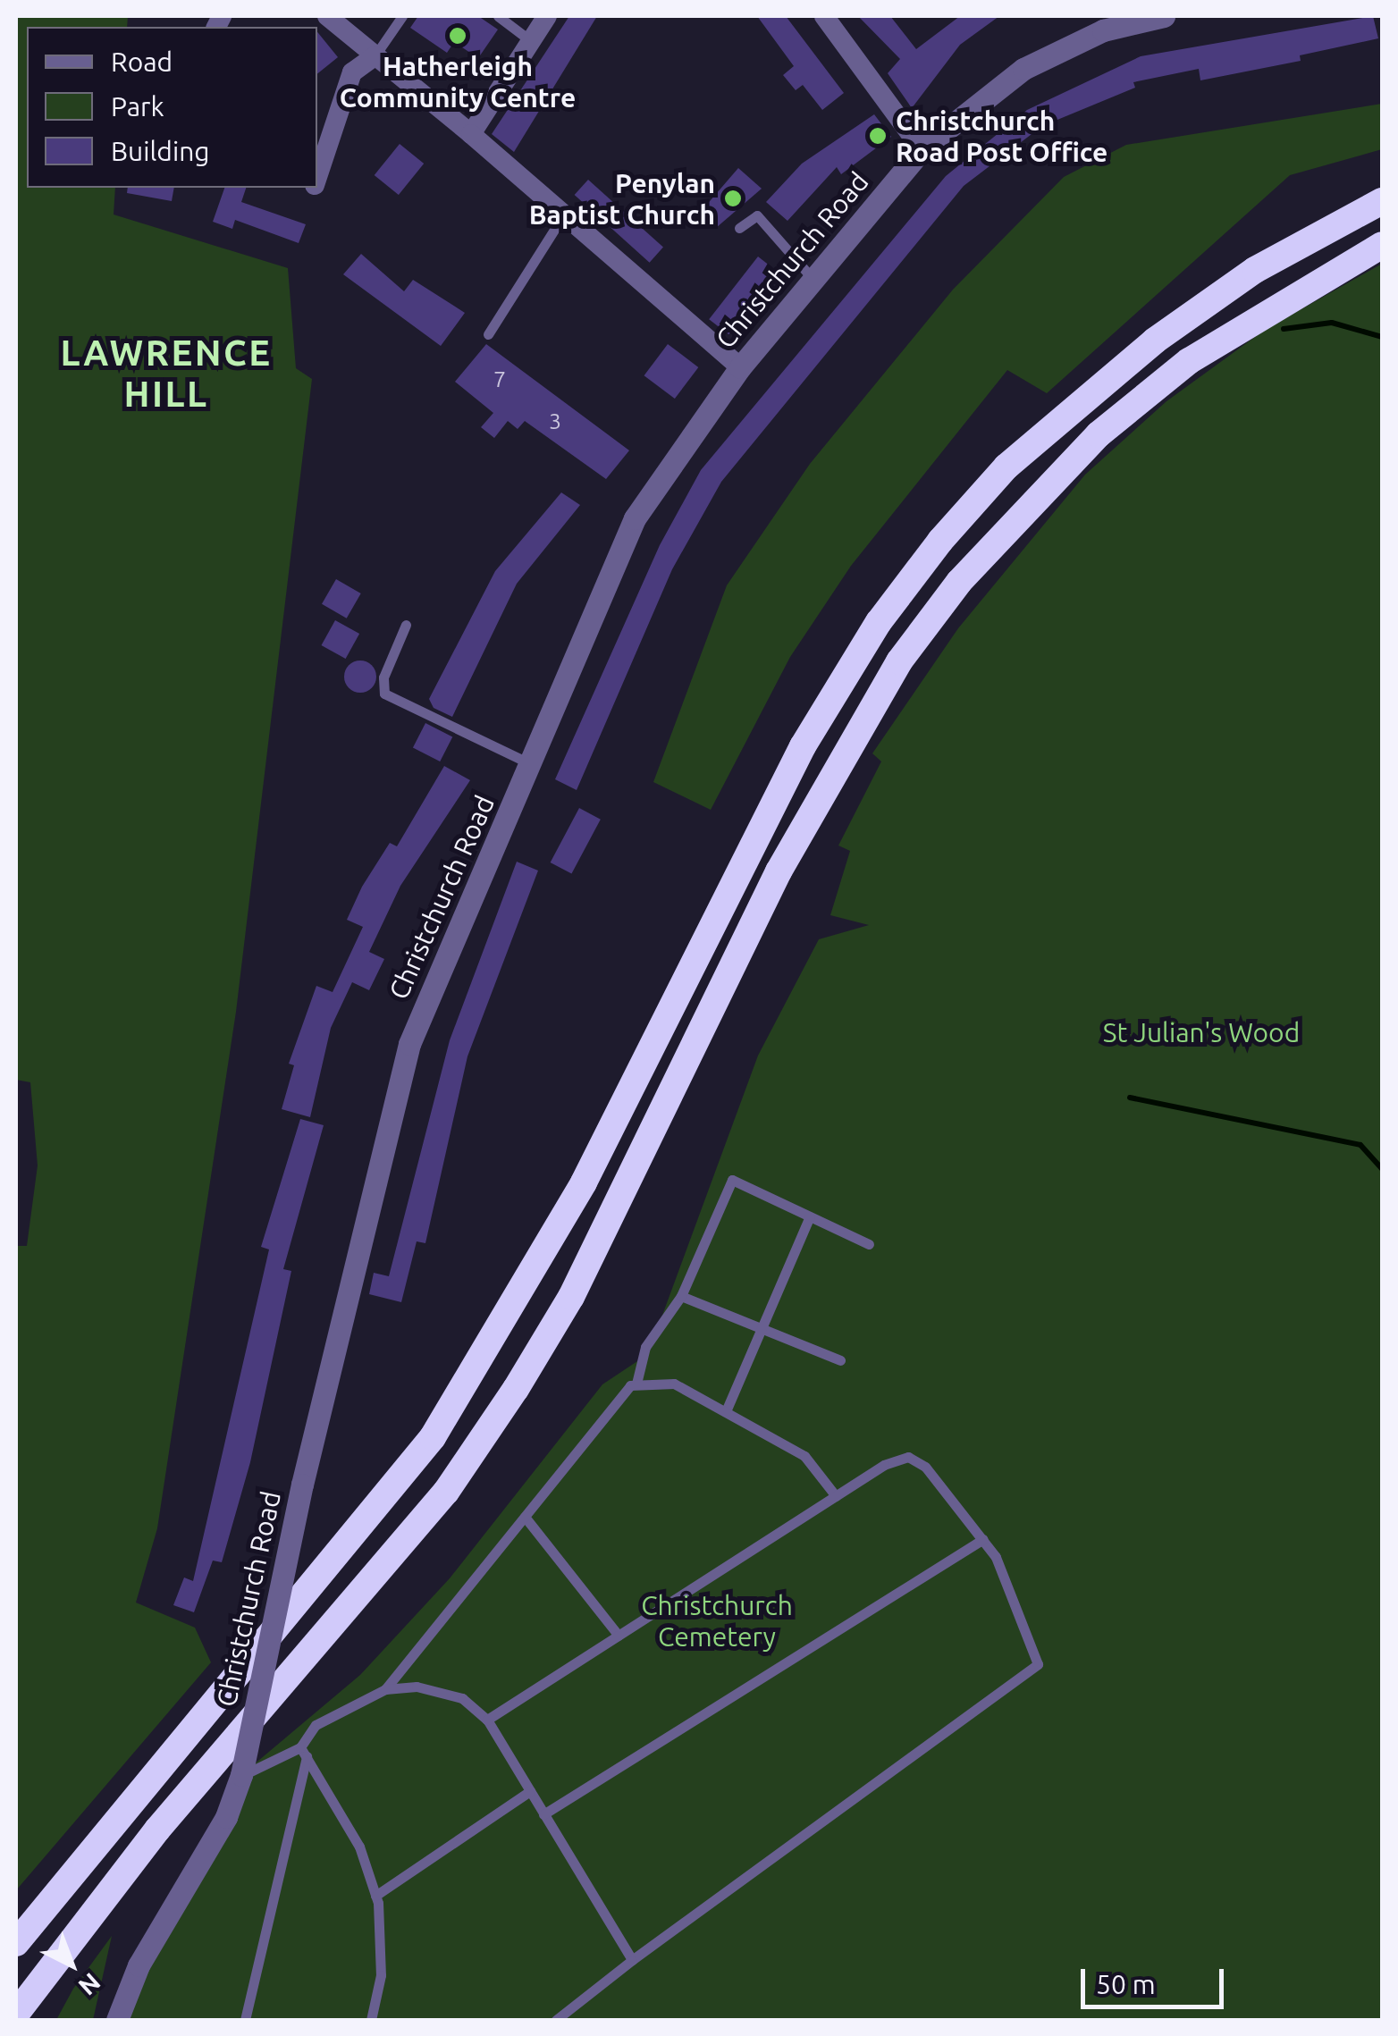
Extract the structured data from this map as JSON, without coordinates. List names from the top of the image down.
{
  "streets": {
    "street": ["Christchurch Road"]
  },
  "districts": ["LAWRENCE HILL"],
  "parks": ["St Julian's Wood", "Christchurch Cemetery"],
  "places": ["Hatherleigh Community Centre", "Christchurch Road Post Office", "Penylan Baptist Church"],
  "house_numbers": ["7", "3"],
  "legend": ["Road", "Park", "Building"],
  "scale_bar": "50 m",
  "north": "bottom right"
}
